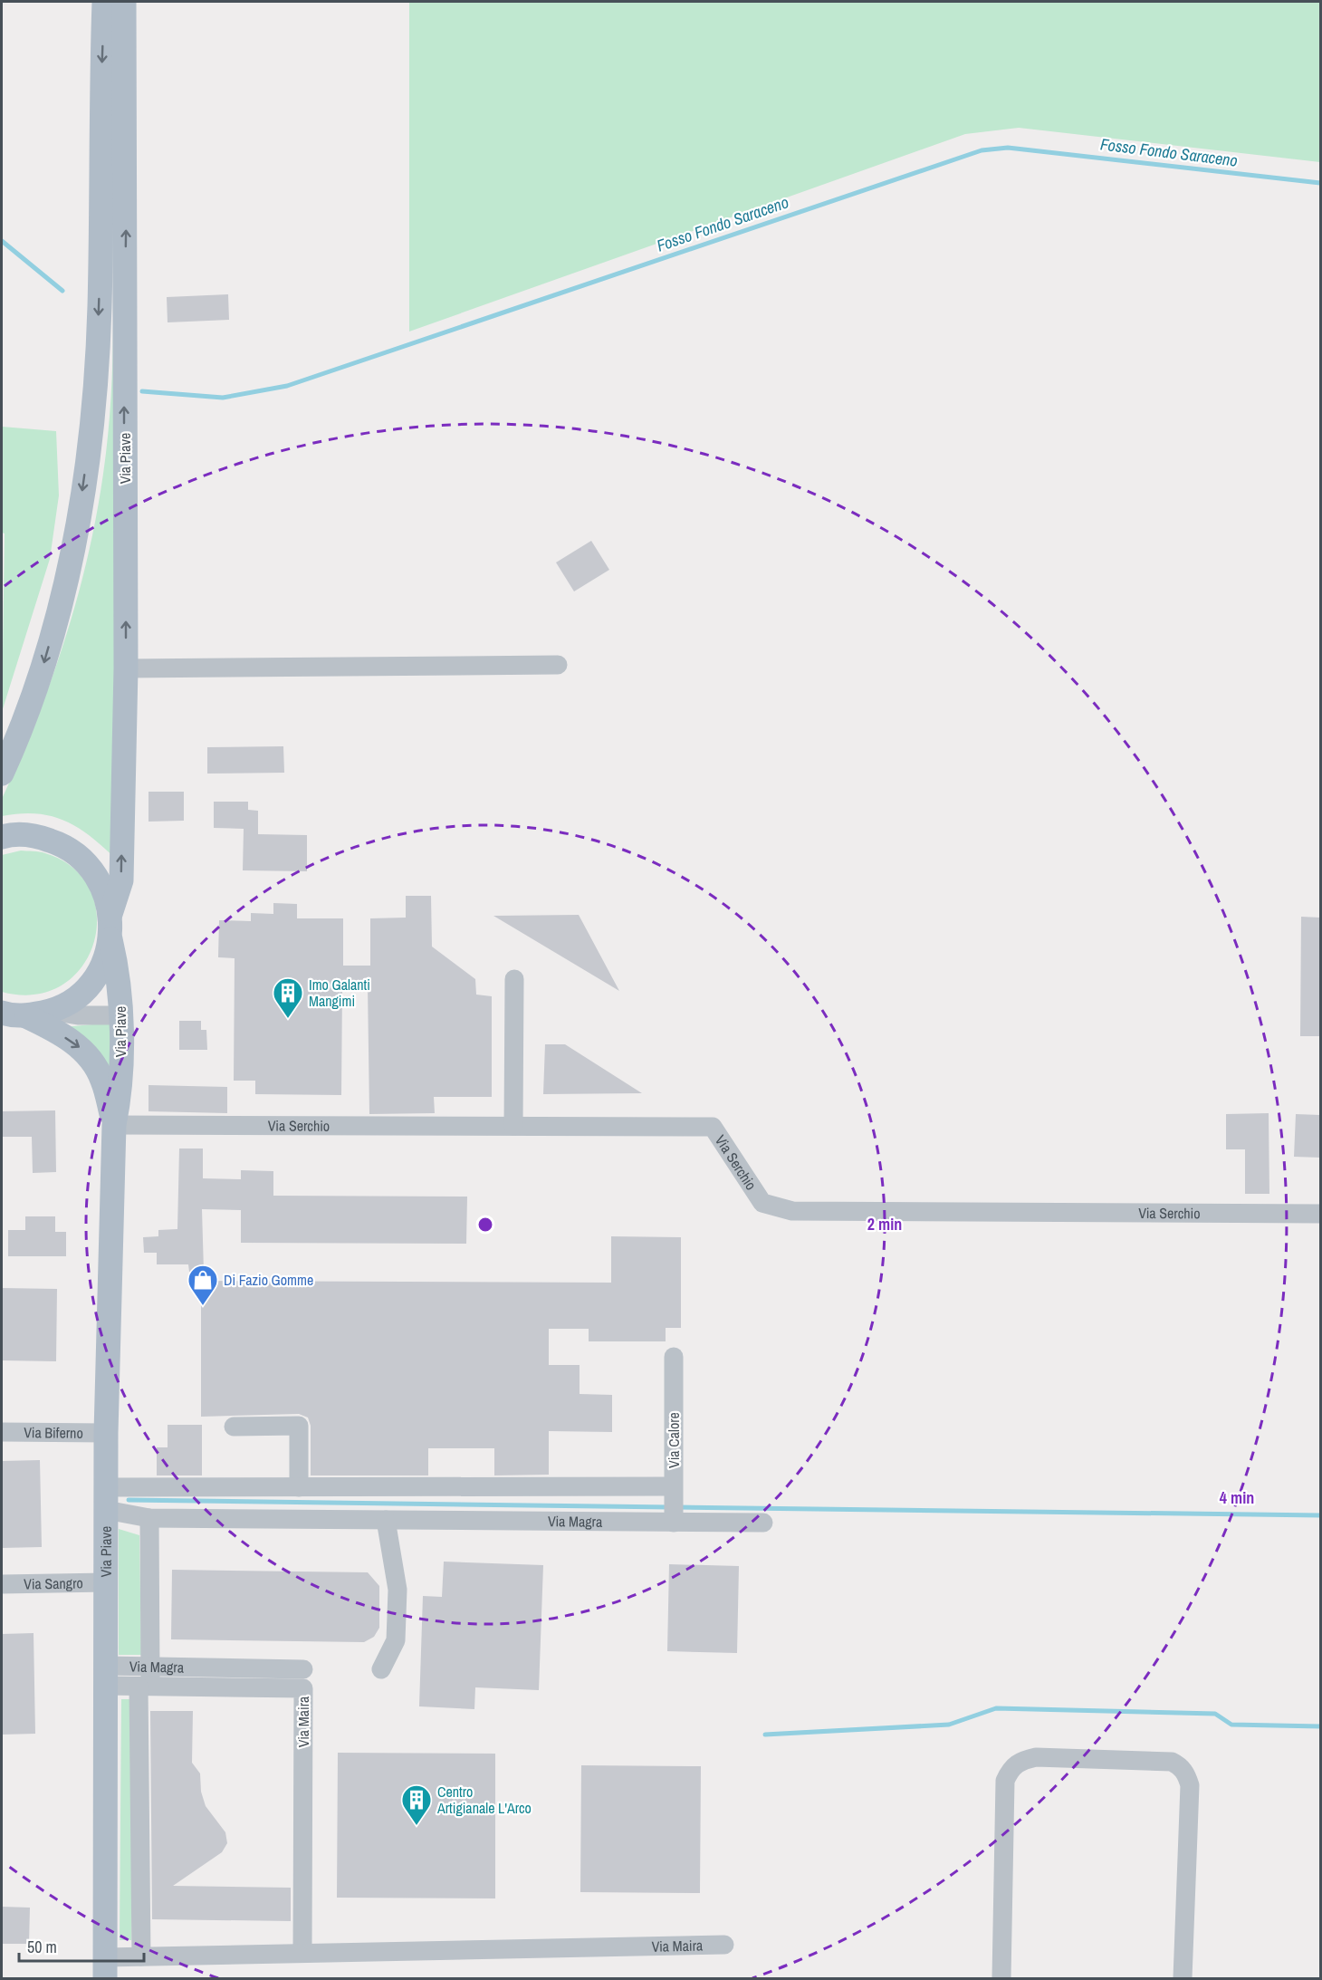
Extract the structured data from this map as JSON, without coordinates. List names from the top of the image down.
{
  "streets": {
    "main road": ["Via Piave"],
    "street": [
      "Via Serchio",
      "Via Biferno",
      "Via Calore",
      "Via Magra",
      "Via Sangro",
      "Via Maira"
    ]
  },
  "crossings": [
    ["Via Piave", "Via Serchio"],
    ["Via Piave", "Via Biferno"],
    ["Via Piave", "Via Magra"],
    ["Via Piave", "Via Sangro"],
    ["Via Piave", "Via Maira"],
    ["Via Calore", "Via Magra"],
    ["Via Magra", "Via Maira"]
  ],
  "water": ["Fosso Fondo Saraceno"],
  "places": {
    "building": ["Imo Galanti Mangimi", "Centro Artigianale L'Arco"],
    "shop": ["Di Fazio Gomme"]
  },
  "scale_bar": "50 m",
  "rings": ["2 min", "4 min"]
}
